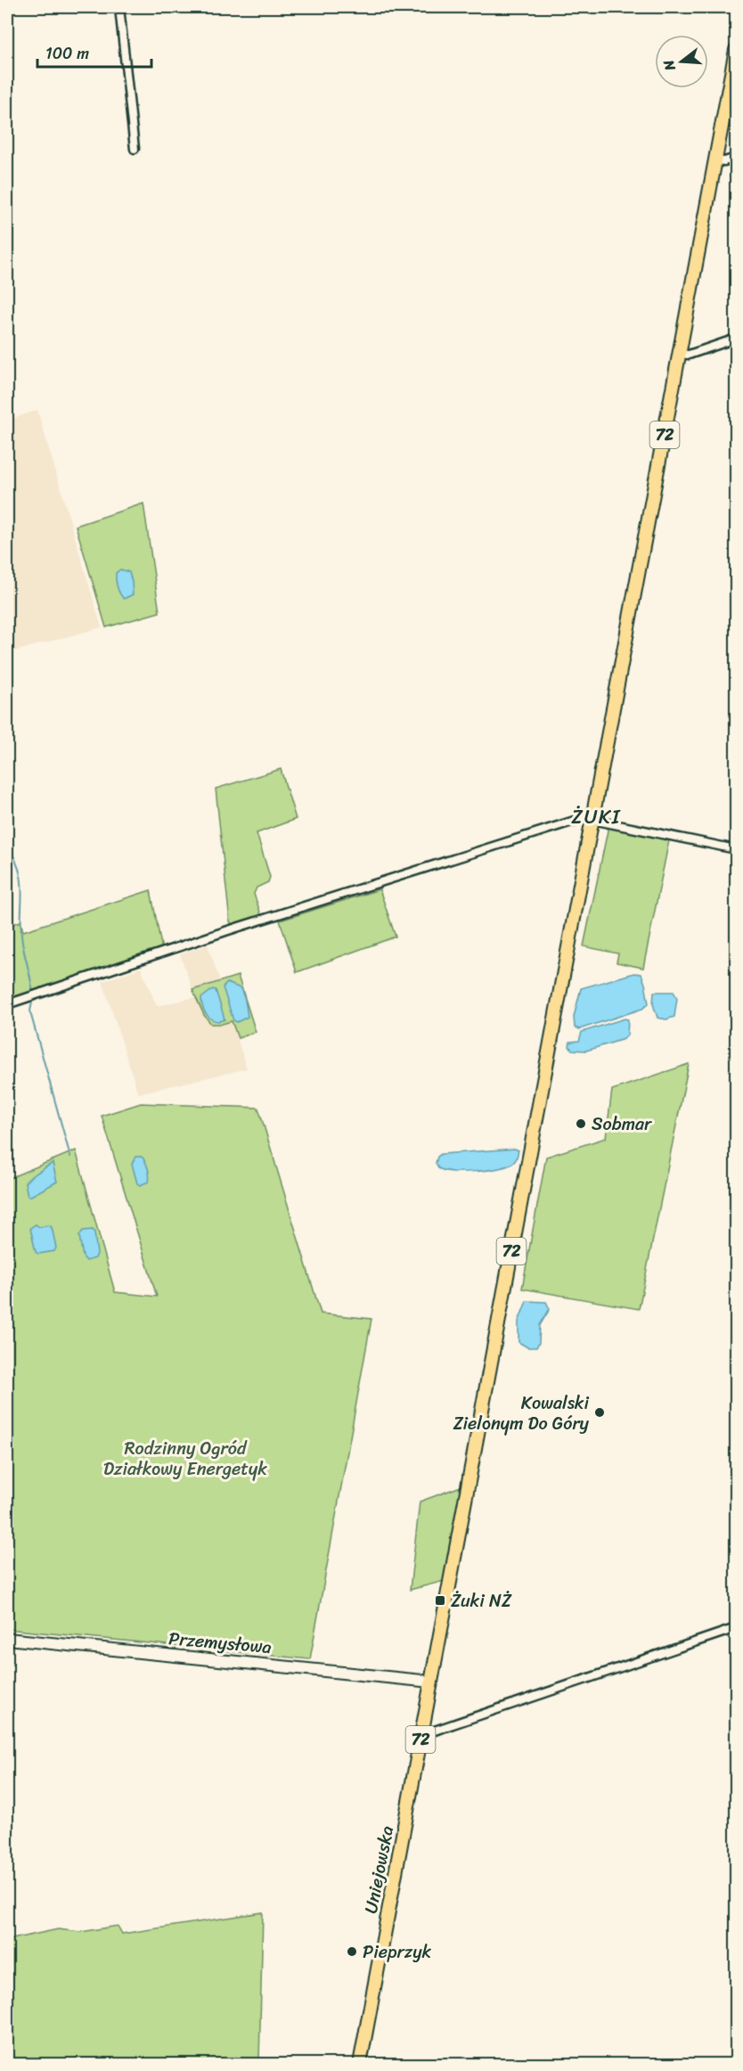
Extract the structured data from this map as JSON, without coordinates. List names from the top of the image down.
{
  "streets": {
    "main road": ["72", "Przemysłowa", "Uniejowska"]
  },
  "crossings": [
    ["72", "Przemysłowa"],
    ["72", "Uniejowska"],
    ["Przemysłowa", "Uniejowska"]
  ],
  "districts": ["ŻUKI"],
  "parks": ["Rodzinny Ogród Działkowy Energetyk"],
  "places": {
    "other": ["Sobmar", "Kowalski Zielonym Do Góry", "Pieprzyk"],
    "transit": ["Żuki NŻ"]
  },
  "scale_bar": "100 m",
  "north": "left"
}
